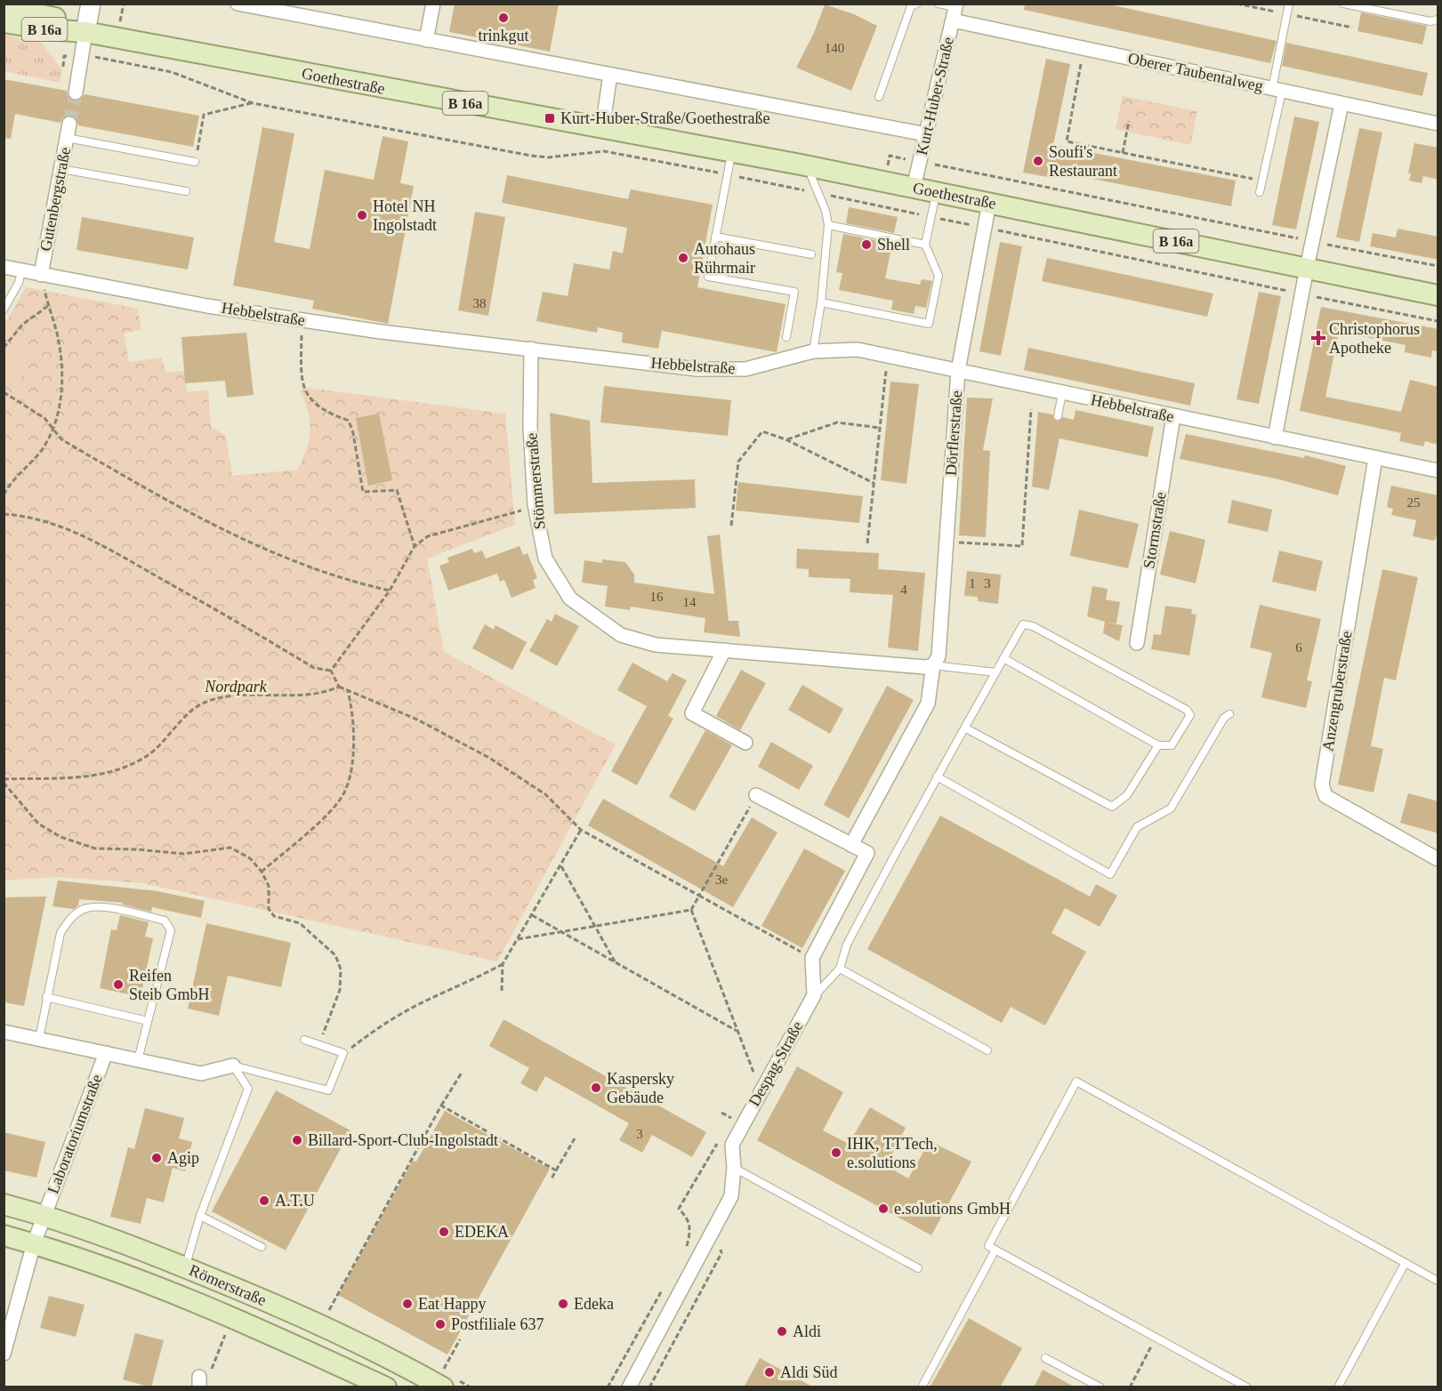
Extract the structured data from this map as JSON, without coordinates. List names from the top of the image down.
{
  "streets": {
    "main road": ["B 16a", "Goethestraße", "Römerstraße"],
    "street": [
      "Oberer Taubentalweg",
      "Kurt-Huber-Straße",
      "Gutenbergstraße",
      "Hebbelstraße",
      "Dörflerstraße",
      "Stömmerstraße",
      "Stormstraße",
      "Anzengruberstraße",
      "Despag-Straße",
      "Laboratoriumstraße"
    ]
  },
  "crossings": [
    ["B 16a", "Goethestraße"],
    ["Oberer Taubentalweg", "Kurt-Huber-Straße"],
    ["Goethestraße", "Kurt-Huber-Straße"],
    ["Goethestraße", "Dörflerstraße"],
    ["Gutenbergstraße", "Hebbelstraße"],
    ["Hebbelstraße", "Dörflerstraße"],
    ["Hebbelstraße", "Stömmerstraße"],
    ["Hebbelstraße", "Stormstraße"],
    ["Hebbelstraße", "Anzengruberstraße"],
    ["Dörflerstraße", "Stömmerstraße"],
    ["Laboratoriumstraße", "Römerstraße"]
  ],
  "parks": ["Nordpark"],
  "places": {
    "other": [
      "trinkgut",
      "Soufi's Restaurant",
      "Hotel NH Ingolstadt",
      "Shell",
      "Autohaus Rührmair",
      "Reifen Steib GmbH",
      "Kaspersky Gebäude",
      "Billard-Sport-Club-Ingolstadt",
      "IHK, TTTech, e.solutions",
      "Agip",
      "A.T.U",
      "e.solutions GmbH",
      "EDEKA",
      "Eat Happy",
      "Edeka",
      "Postfiliale 637",
      "Aldi",
      "Aldi Süd"
    ],
    "transit": ["Kurt-Huber-Straße/Goethestraße"],
    "health": ["Christophorus Apotheke"]
  },
  "house_numbers": [
    "140",
    "38",
    "25",
    "1",
    "3",
    "4",
    "16",
    "14",
    "6",
    "3e",
    "3"
  ]
}
